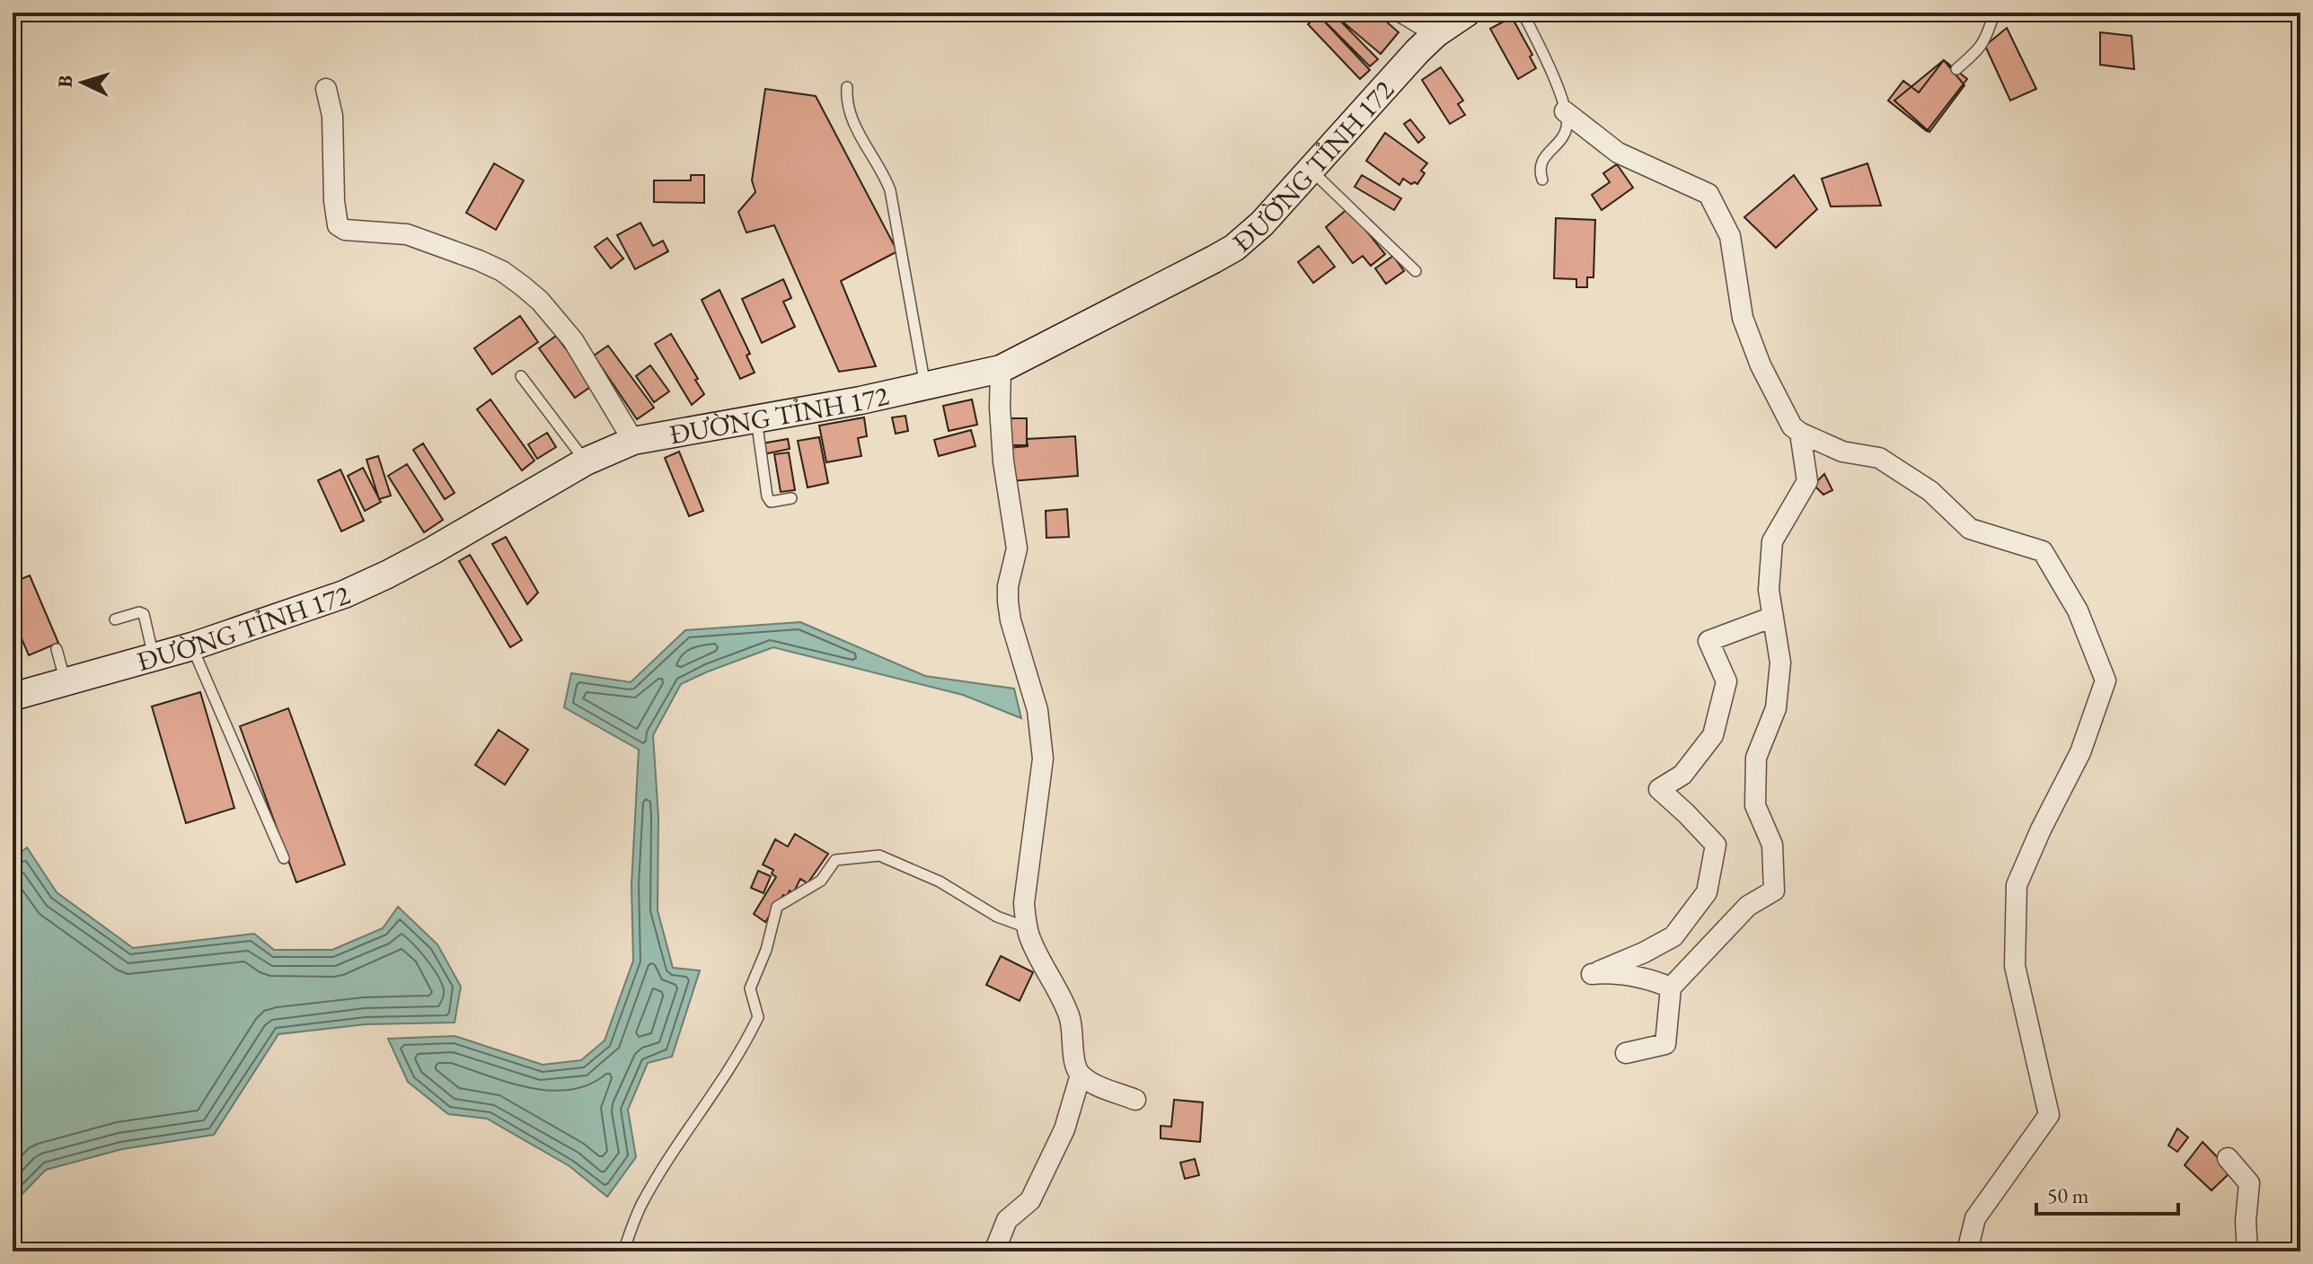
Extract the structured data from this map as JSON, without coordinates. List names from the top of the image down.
{
  "streets": {
    "main road": ["ĐƯỜNG TỈNH 172"]
  },
  "scale_bar": "50 m",
  "north": "left"
}
